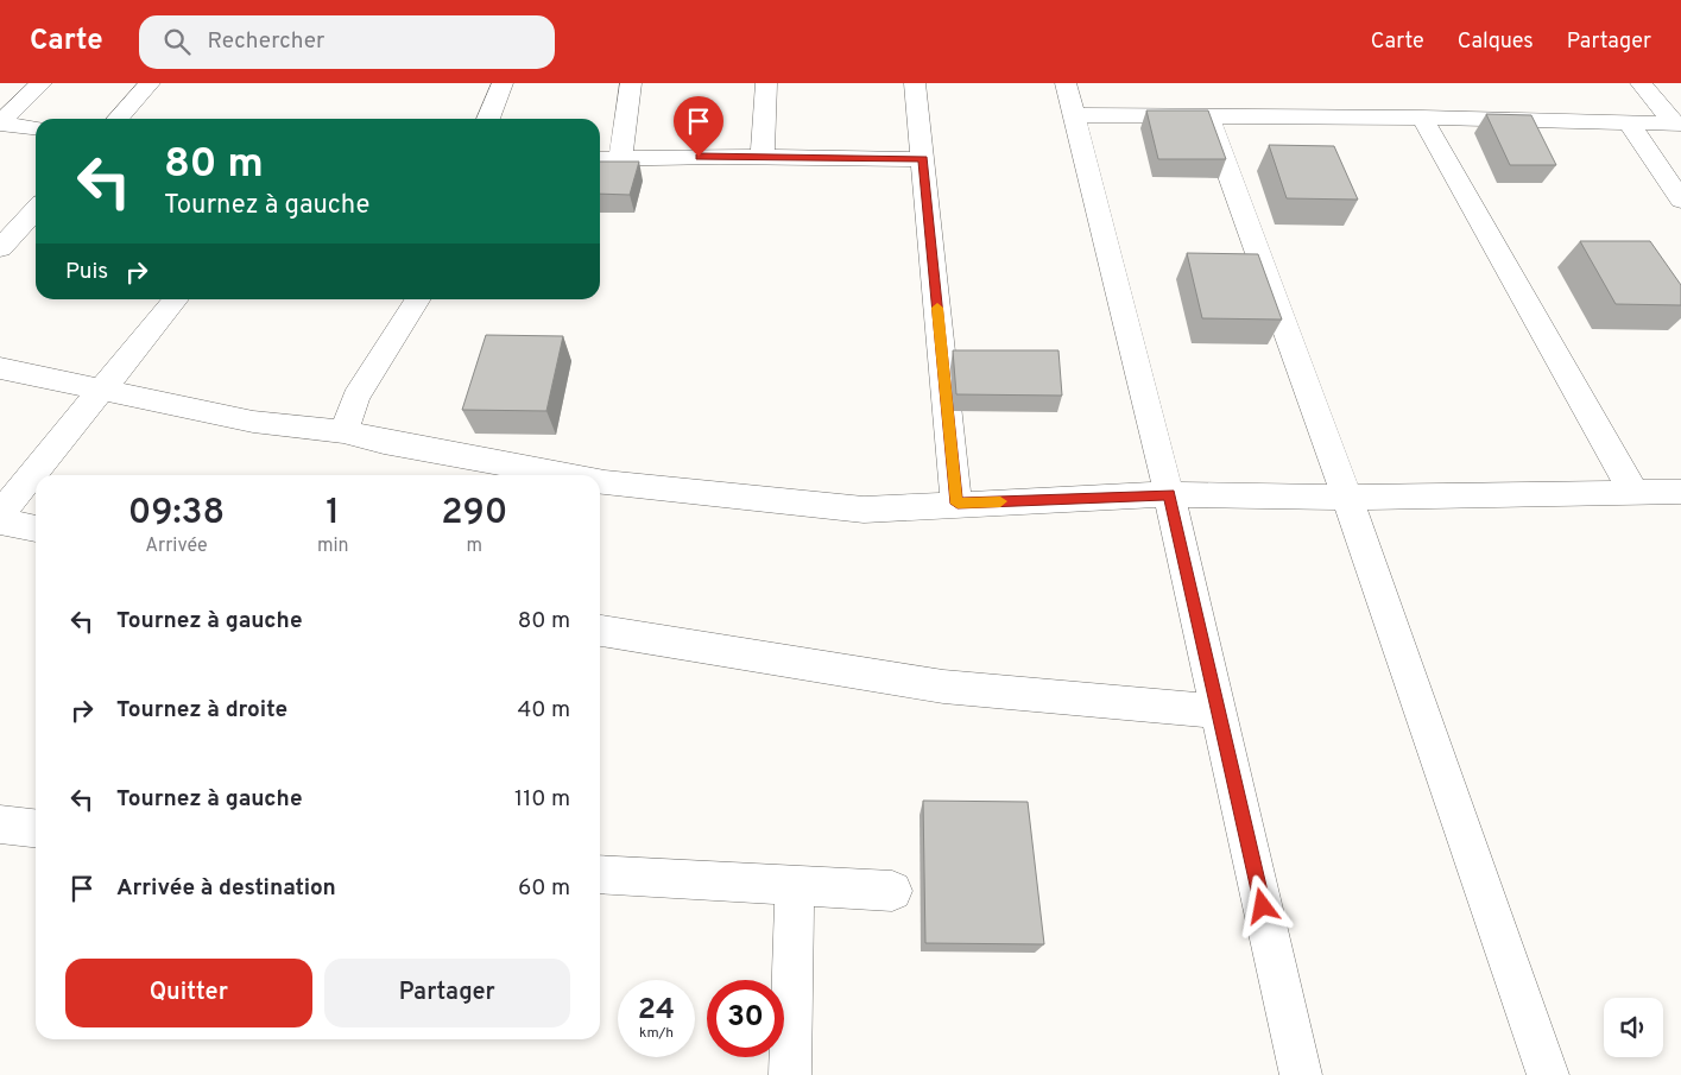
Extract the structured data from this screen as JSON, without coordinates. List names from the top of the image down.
{
  "page": {
    "header": "Carte",
    "search": "Rechercher",
    "nav": ["Carte", "Calques", "Partager"],
    "turn": ["80 m", "Tournez à gauche"],
    "then": "Puis",
    "eta": [
      "09:38",
      "Arrivée",
      "1",
      "min",
      "290",
      "m"
    ],
    "list": [
      {
        "name": "Tournez à gauche",
        "value": "80 m"
      },
      {
        "name": "Tournez à droite",
        "value": "40 m"
      },
      {
        "name": "Tournez à gauche",
        "value": "110 m"
      },
      {
        "name": "Arrivée à destination",
        "value": "60 m"
      }
    ],
    "buttons": ["Quitter", "Partager"],
    "speed": "24 km/h",
    "limit": "30"
  }
}
